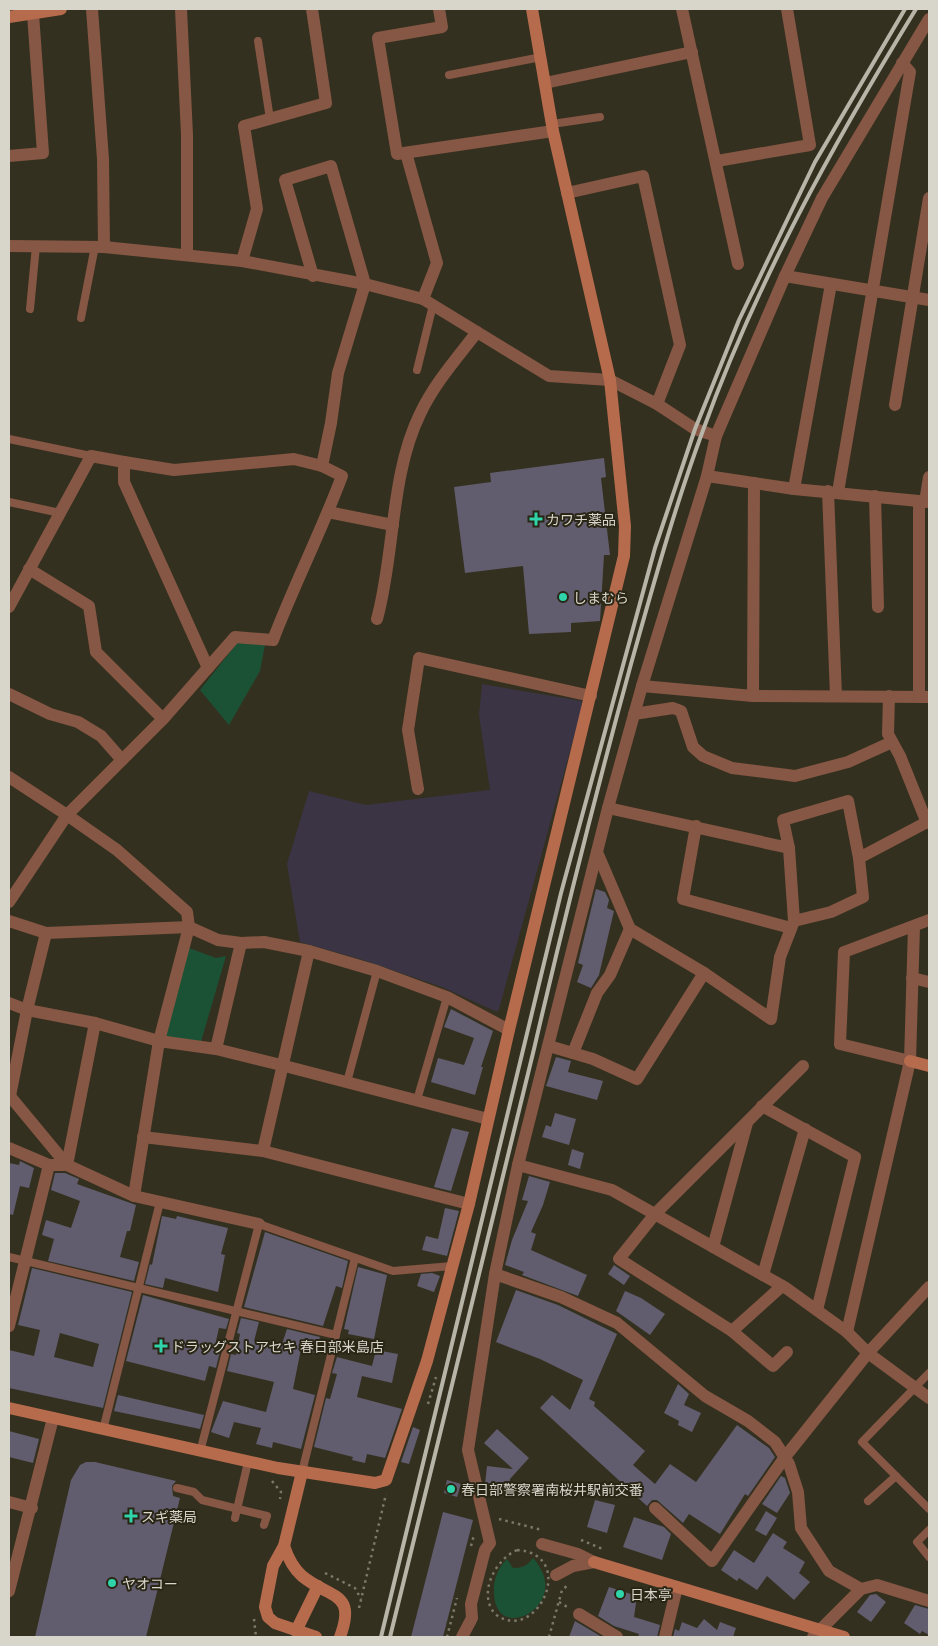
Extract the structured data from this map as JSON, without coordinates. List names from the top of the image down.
{
  "places": {
    "health": ["カワチ薬品", "ドラッグストアセキ 春日部米島店", "スギ薬局"],
    "other": [
      "しまむら",
      "春日部警察署南桜井駅前交番",
      "ヤオコー",
      "日本亭"
    ]
  }
}
